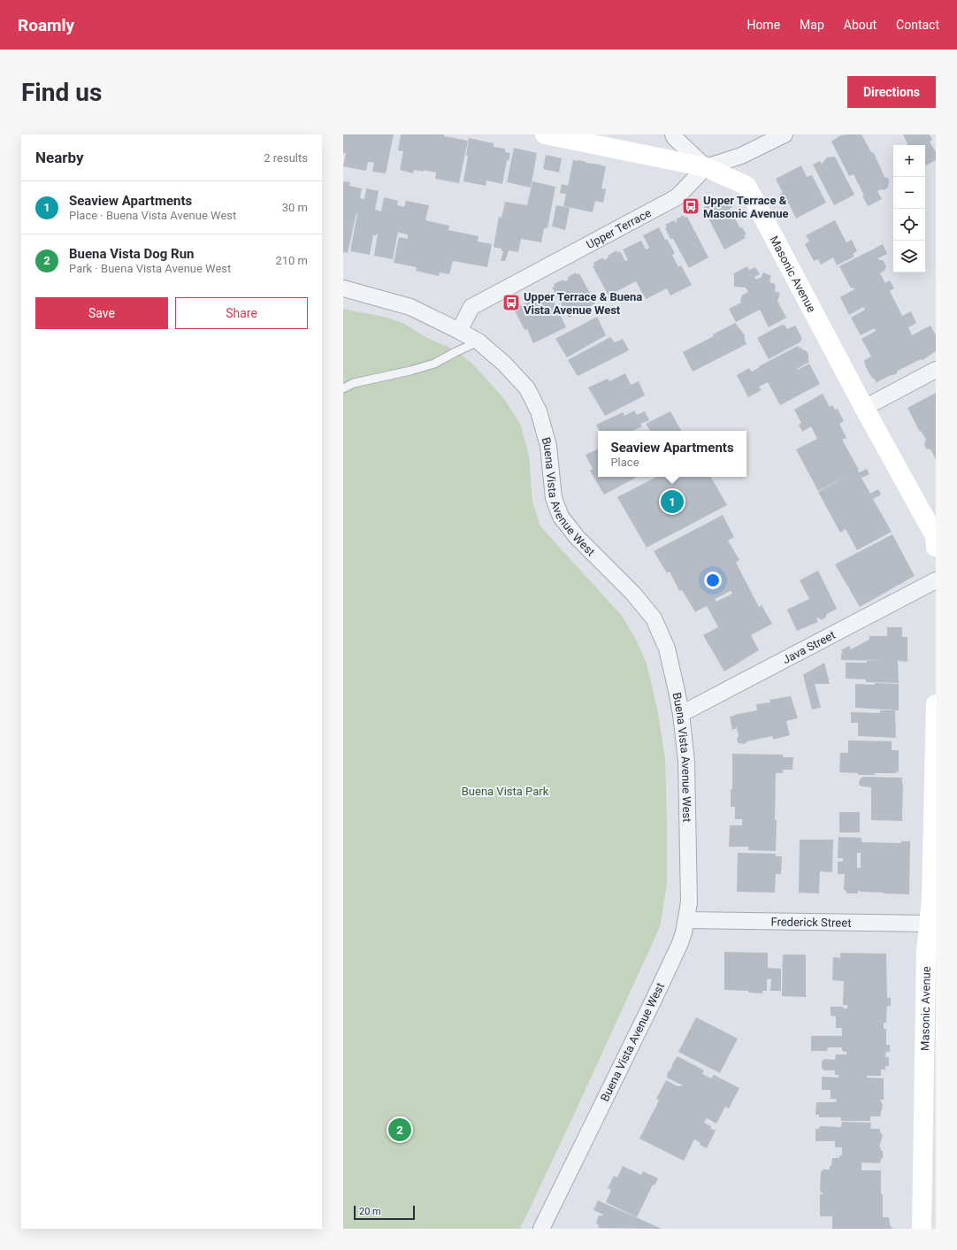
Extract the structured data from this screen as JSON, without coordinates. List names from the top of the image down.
{
  "streets": {
    "street": [
      "Upper Terrace",
      "Masonic Avenue",
      "Buena Vista Avenue West",
      "Java Street",
      "Frederick Street"
    ]
  },
  "crossings": [
    ["Upper Terrace", "Masonic Avenue"],
    ["Upper Terrace", "Buena Vista Avenue West"],
    ["Masonic Avenue", "Frederick Street"],
    ["Buena Vista Avenue West", "Java Street"],
    ["Buena Vista Avenue West", "Frederick Street"]
  ],
  "parks": ["Buena Vista Park"],
  "places": {
    "bus stop": ["Upper Terrace & Masonic Avenue", "Upper Terrace & Buena Vista Avenue West"]
  },
  "scale_bar": "20 m",
  "page": {
    "header": "Roamly",
    "nav": [
      "Home",
      "Map",
      "About",
      "Contact"
    ],
    "buttons": [
      "Directions",
      ["Save", "Share"]
    ],
    "title": "Find us",
    "heading": ["Nearby", "2 results"],
    "map_buttons": ["+", "−"],
    "list": [
      {
        "mark": "1",
        "name": "Seaview Apartments",
        "note": "Place · Buena Vista Avenue West",
        "value": "30 m"
      },
      {
        "mark": "2",
        "name": "Buena Vista Dog Run",
        "note": "Park · Buena Vista Avenue West",
        "value": "210 m"
      }
    ],
    "popup": ["Seaview Apartments", "Place"],
    "pins": ["1", "2"],
    "scale": "20 m"
  }
}
